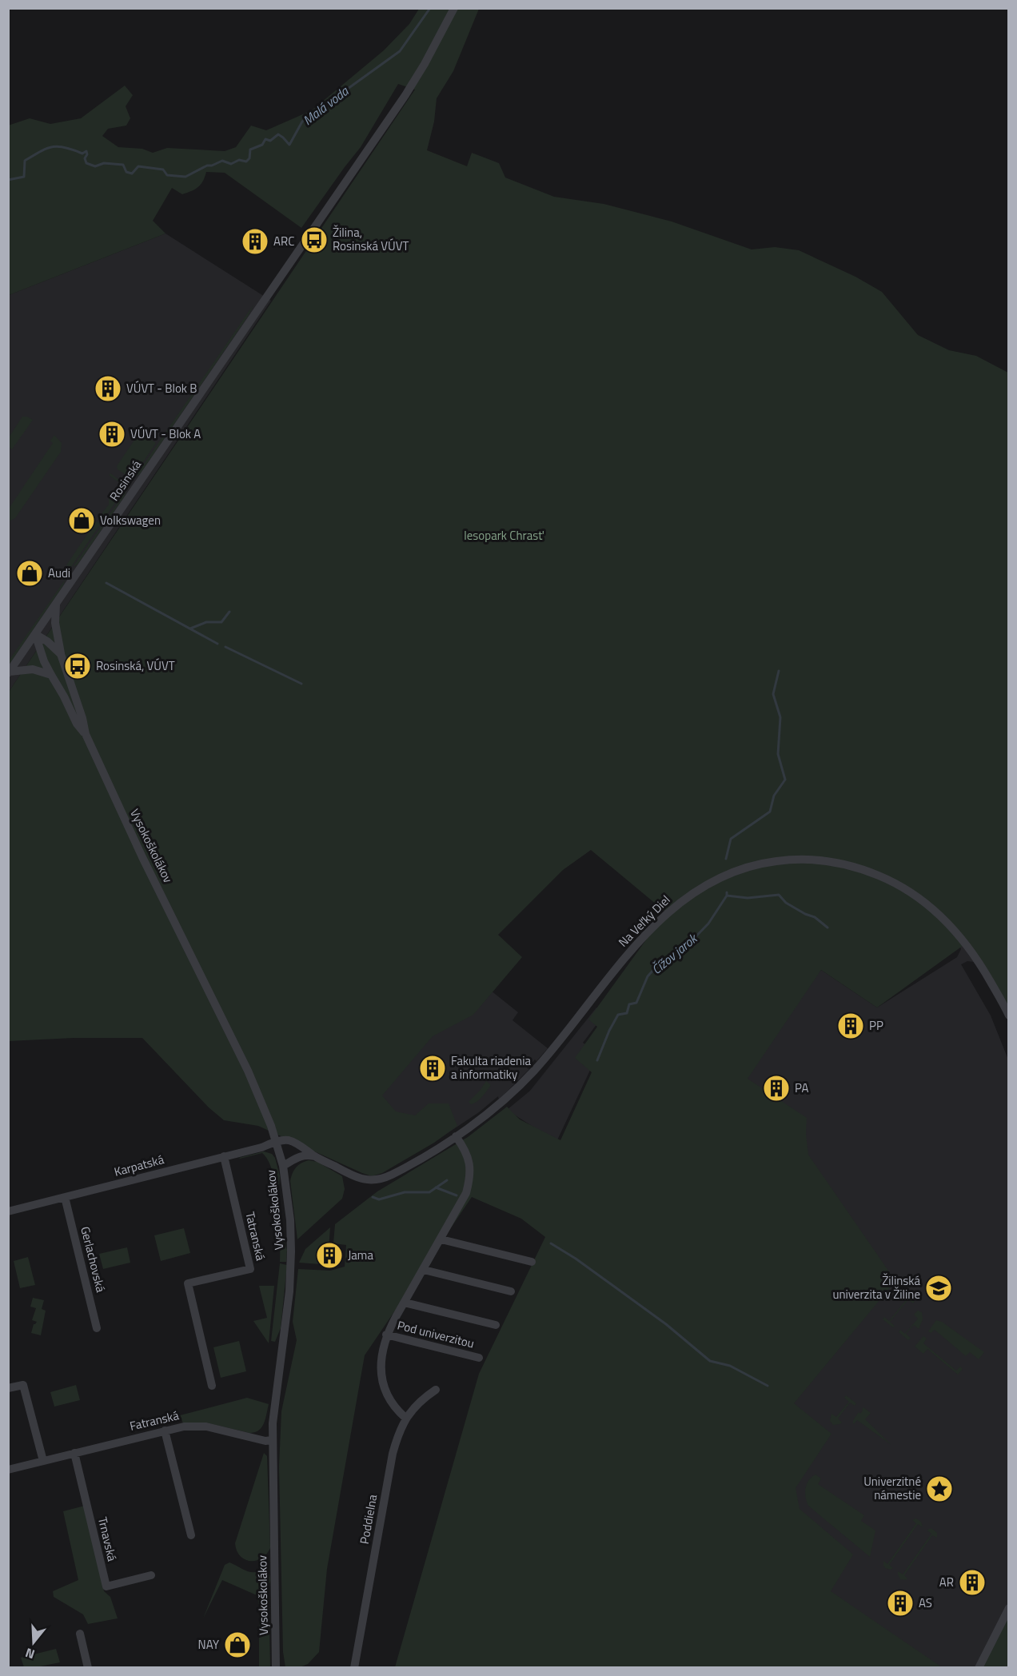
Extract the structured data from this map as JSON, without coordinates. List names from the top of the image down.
{
  "streets": {
    "street": [
      "Rosinská",
      "Vysokoškolákov",
      "Na Veľký Diel",
      "Karpatská",
      "Tatranská",
      "Gerlachovská",
      "Pod univerzitou",
      "Fatranská",
      "Poddielna",
      "Trnavská"
    ]
  },
  "crossings": [
    ["Rosinská", "Vysokoškolákov"],
    ["Vysokoškolákov", "Na Veľký Diel"],
    ["Vysokoškolákov", "Karpatská"],
    ["Vysokoškolákov", "Fatranská"],
    ["Na Veľký Diel", "Karpatská"],
    ["Na Veľký Diel", "Pod univerzitou"],
    ["Karpatská", "Tatranská"],
    ["Karpatská", "Gerlachovská"],
    ["Pod univerzitou", "Poddielna"],
    ["Fatranská", "Trnavská"]
  ],
  "water": ["Malá voda", "Čížov jarok"],
  "parks": ["lesopark Chrasť"],
  "places": {
    "bus stop": ["Žilina, Rosinská VÚVT", "Rosinská, VÚVT"],
    "building": [
      "ARC",
      "VÚVT - Blok B",
      "VÚVT - Blok A",
      "PP",
      "Fakulta riadenia a informatiky",
      "PA",
      "Jama",
      "AR",
      "AS"
    ],
    "shop": ["Volkswagen", "Audi", "NAY"],
    "school or university": ["Žilinská univerzita v Žiline"],
    "place": ["Univerzitné námestie"]
  },
  "north": "bottom"
}
